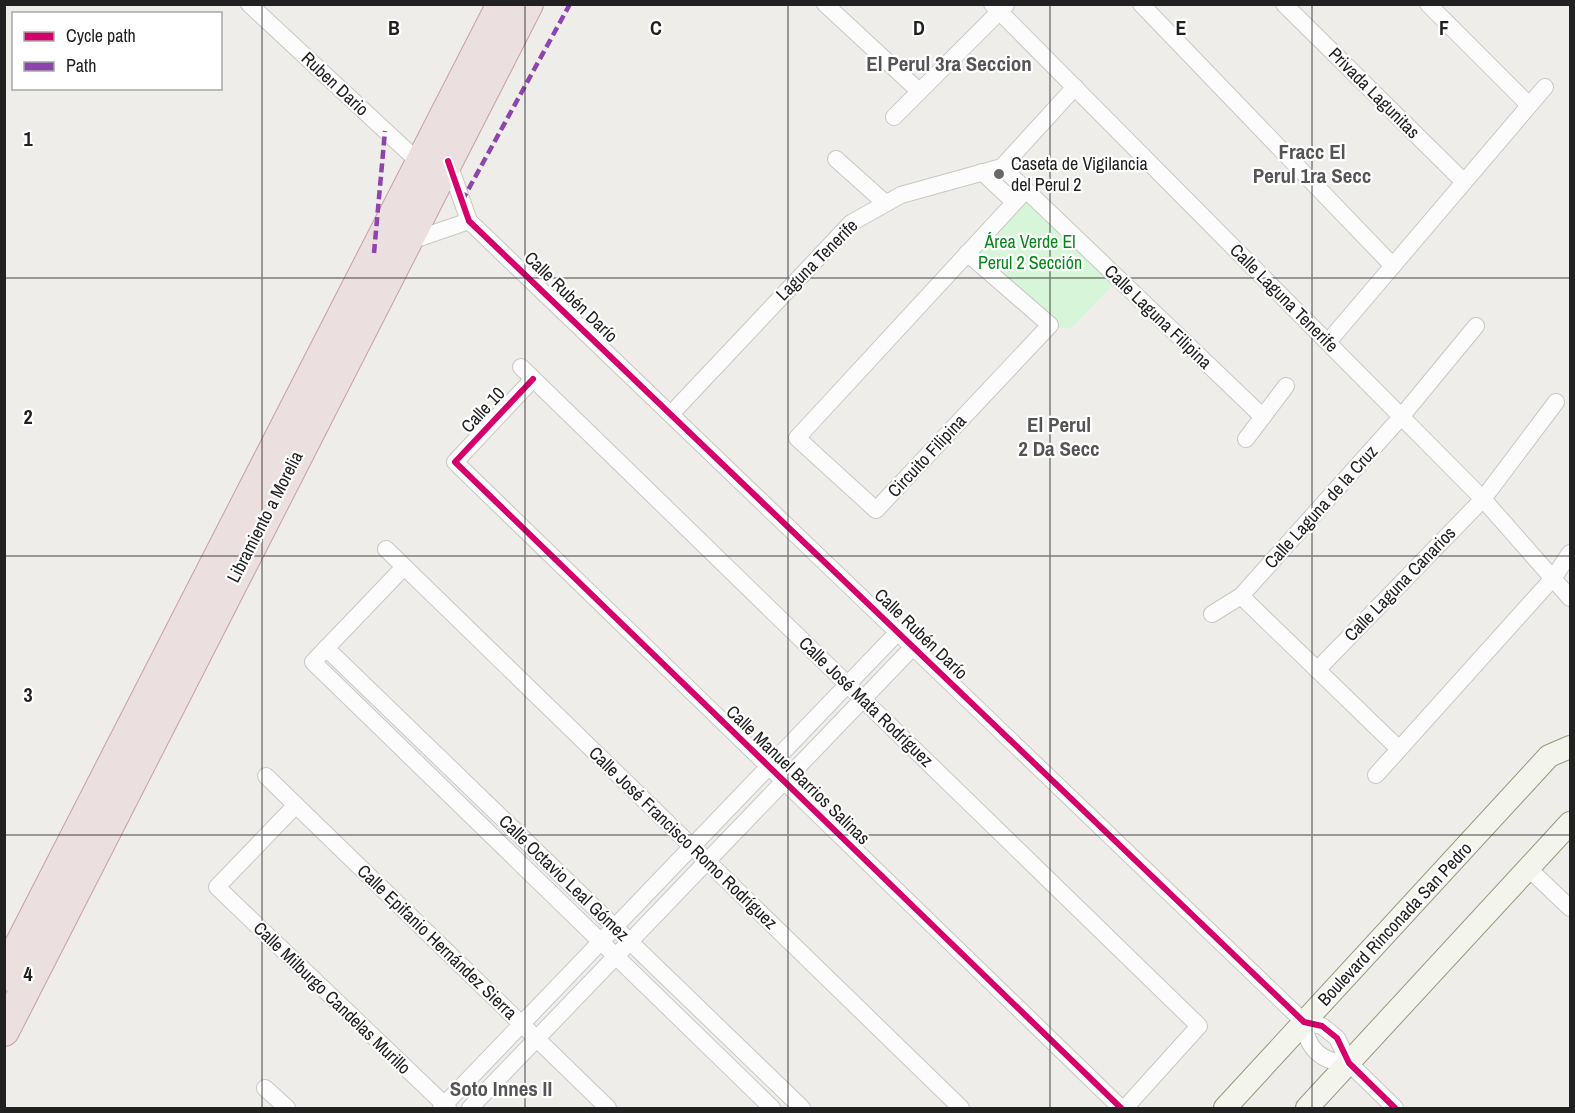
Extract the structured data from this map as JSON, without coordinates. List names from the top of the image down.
{
  "streets": {
    "highway": ["Libramiento a Morelia"],
    "street": [
      "Ruben Dario",
      "Privada Lagunitas",
      "Laguna Tenerife",
      "Calle Rubén Darío",
      "Calle Laguna Tenerife",
      "Calle Laguna Filipina",
      "Calle 10",
      "Circuito Filipina",
      "Calle Laguna de la Cruz",
      "Calle Laguna Canarios",
      "Calle José Mata Rodríguez",
      "Calle Manuel Barrios Salinas",
      "Calle José Francisco Romo Rodríguez",
      "Calle Octavio Leal Gómez",
      "Boulevard Rinconada San Pedro",
      "Calle Epifanio Hernández Sierra",
      "Calle Milburgo Candelas Murillo"
    ]
  },
  "crossings": [
    ["Ruben Dario", "Calle Rubén Darío"],
    ["Ruben Dario", "Libramiento a Morelia"],
    ["Laguna Tenerife", "Calle Rubén Darío"],
    ["Laguna Tenerife", "Calle Laguna Filipina"],
    ["Calle Rubén Darío", "Libramiento a Morelia"],
    ["Calle Rubén Darío", "Boulevard Rinconada San Pedro"],
    ["Calle Laguna Tenerife", "Calle Laguna de la Cruz"],
    ["Calle Laguna Tenerife", "Calle Laguna Canarios"],
    ["Calle Laguna Filipina", "Circuito Filipina"],
    ["Calle 10", "Calle José Mata Rodríguez"],
    ["Calle 10", "Calle Manuel Barrios Salinas"],
    ["Calle José Mata Rodríguez", "Calle Manuel Barrios Salinas"],
    ["Calle Epifanio Hernández Sierra", "Calle Milburgo Candelas Murillo"]
  ],
  "districts": [
    "El Perul 3ra Seccion",
    "Fracc El Perul 1ra Secc",
    "El Perul 2 Da Secc",
    "Soto Innes II"
  ],
  "parks": ["Área Verde El Perul 2 Sección"],
  "places": ["Caseta de Vigilancia del Perul 2"],
  "legend": ["Cycle path", "Path"],
  "grid": {
    "columns": [
      "B",
      "C",
      "D",
      "E",
      "F"
    ],
    "rows": [
      "1",
      "2",
      "3",
      "4"
    ]
  }
}
